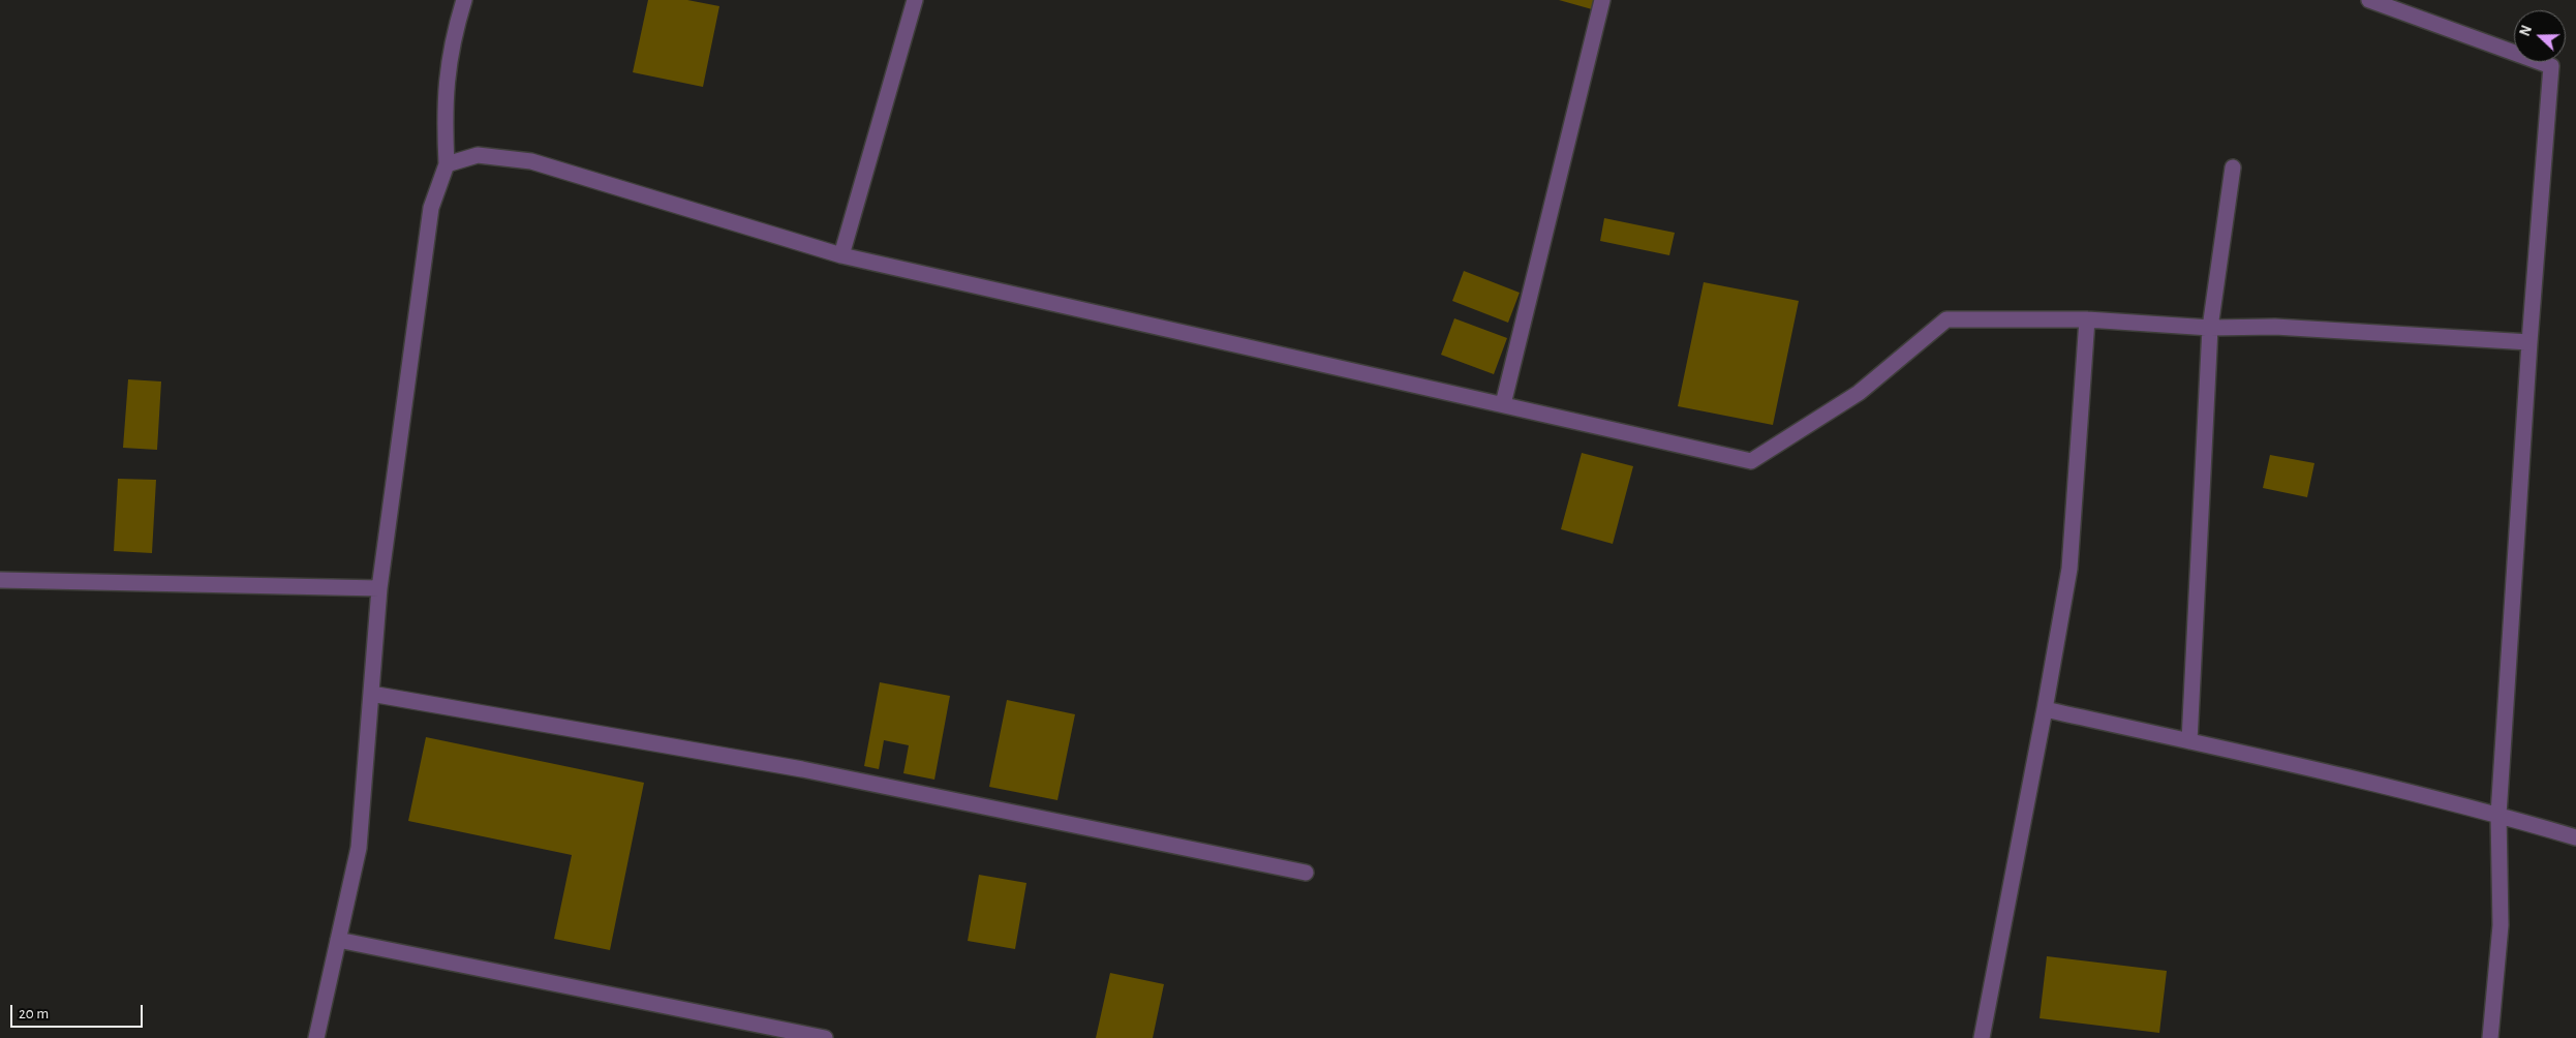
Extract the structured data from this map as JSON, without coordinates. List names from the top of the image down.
{
  "scale_bar": "20 m",
  "north": "left"
}
